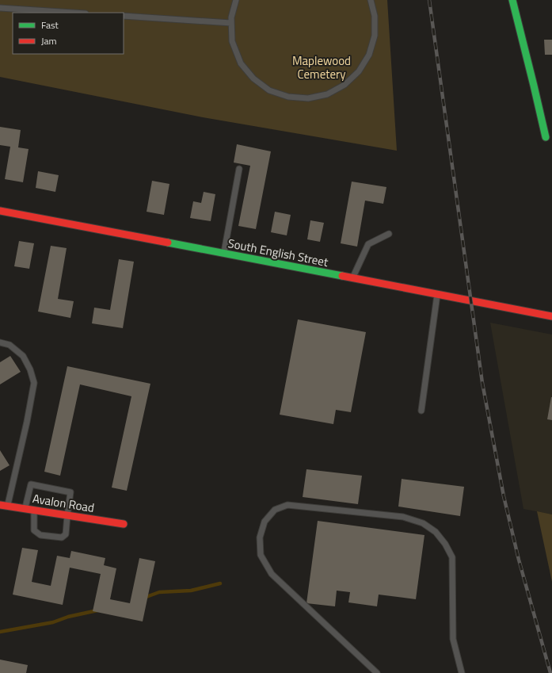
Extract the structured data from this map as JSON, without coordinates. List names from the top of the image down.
{
  "streets": {
    "street": ["South English Street", "Avalon Road"]
  },
  "parks": ["Maplewood Cemetery"],
  "legend": ["Fast", "Jam"]
}
